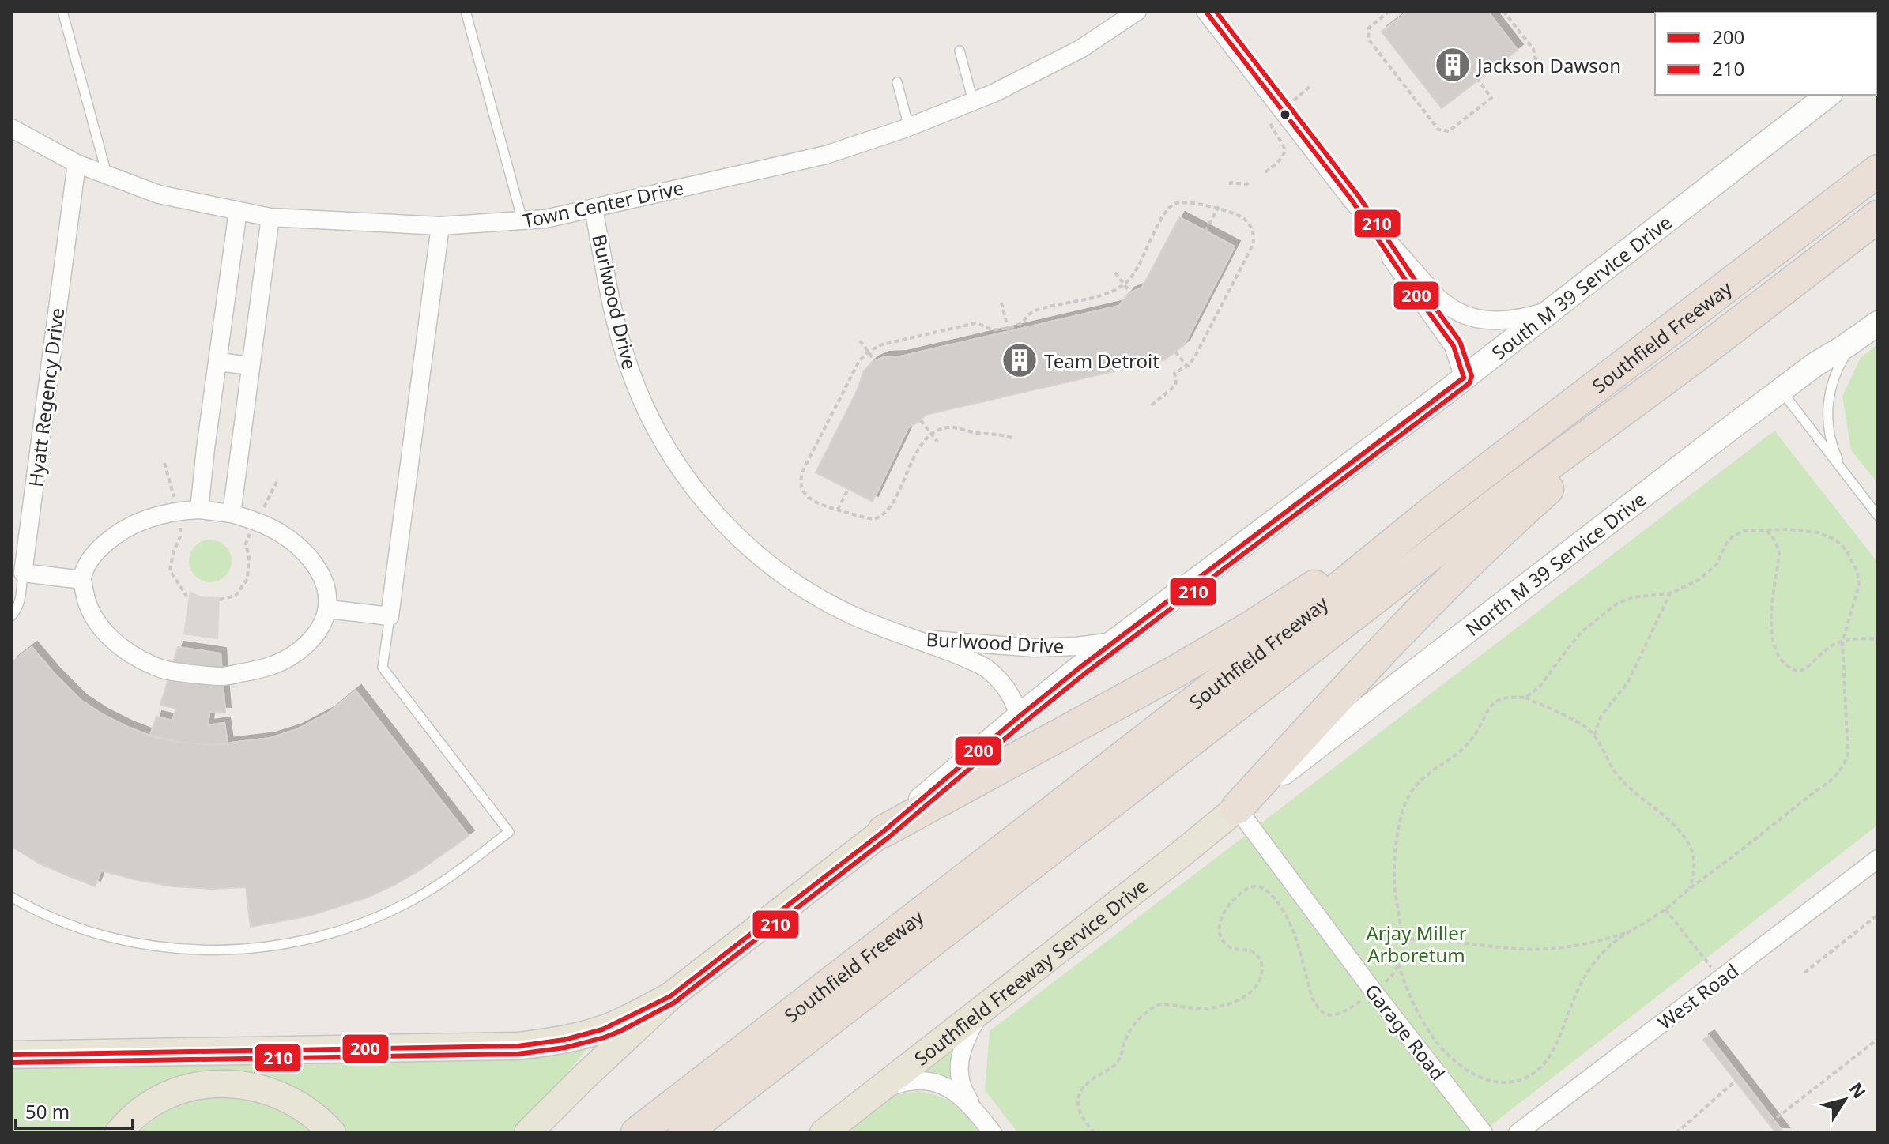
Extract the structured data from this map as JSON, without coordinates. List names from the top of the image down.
{
  "streets": {
    "highway": ["Southfield Freeway"],
    "main road": ["South M 39 Service Drive", "North M 39 Service Drive", "Southfield Freeway Service Drive"],
    "street": [
      "Town Center Drive",
      "Burlwood Drive",
      "Hyatt Regency Drive",
      "West Road",
      "Garage Road"
    ]
  },
  "crossings": [
    ["Town Center Drive", "Burlwood Drive"],
    ["Town Center Drive", "Hyatt Regency Drive"],
    ["South M 39 Service Drive", "Burlwood Drive"],
    ["North M 39 Service Drive", "Southfield Freeway Service Drive"],
    ["North M 39 Service Drive", "Garage Road"],
    ["Southfield Freeway Service Drive", "Garage Road"]
  ],
  "parks": ["Arjay Miller Arboretum"],
  "places": {
    "building": ["Jackson Dawson", "Team Detroit"]
  },
  "lines": ["transit line 200", "transit line 210"],
  "legend": ["200", "210"],
  "scale_bar": "50 m",
  "north": "top right"
}
